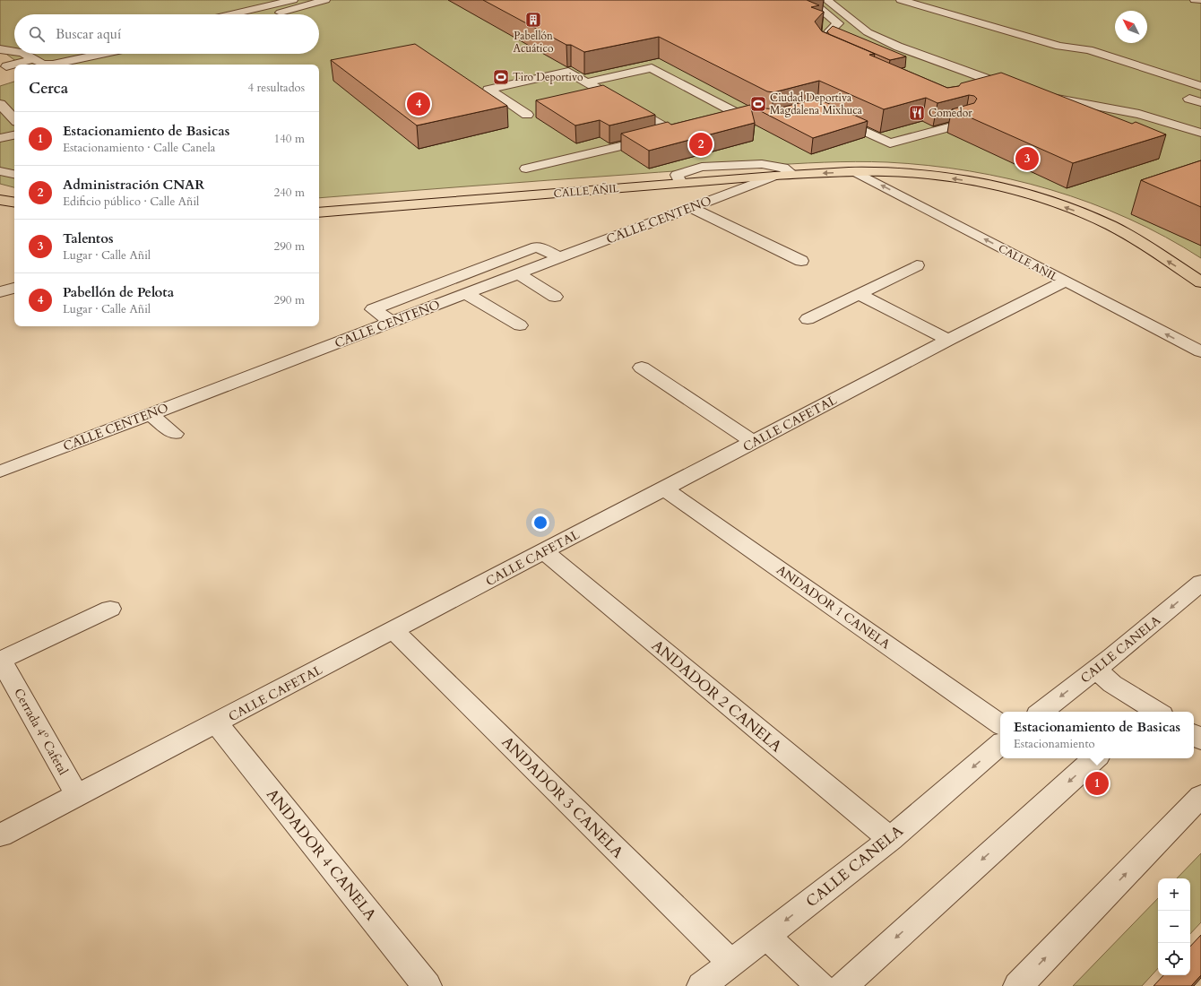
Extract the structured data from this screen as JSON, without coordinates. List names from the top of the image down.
{
  "streets": {
    "main road": ["CALLE AÑIL"],
    "street": [
      "CALLE CENTENO",
      "CALLE CAFETAL",
      "ANDADOR 1 CANELA",
      "CALLE CANELA",
      "ANDADOR 2 CANELA",
      "Cerrada 4º Cafetal",
      "ANDADOR 3 CANELA",
      "ANDADOR 4 CANELA"
    ]
  },
  "crossings": [
    ["CALLE AÑIL", "CALLE CENTENO"],
    ["CALLE AÑIL", "CALLE CAFETAL"],
    ["CALLE CAFETAL", "ANDADOR 1 CANELA"],
    ["CALLE CAFETAL", "ANDADOR 2 CANELA"],
    ["CALLE CAFETAL", "Cerrada 4º Cafetal"],
    ["CALLE CAFETAL", "ANDADOR 3 CANELA"],
    ["CALLE CAFETAL", "ANDADOR 4 CANELA"],
    ["CALLE CANELA", "ANDADOR 2 CANELA"],
    ["CALLE CANELA", "ANDADOR 3 CANELA"]
  ],
  "one_way": ["CALLE AÑIL"],
  "places": {
    "building": ["Pabellón Acuático"],
    "sports": ["Tiro Deportivo", "Ciudad Deportiva Magdalena Mixhuca"],
    "restaurant": ["Comedor"]
  },
  "north": "top left",
  "page": {
    "search": "Buscar aquí",
    "heading": ["Cerca", "4 resultados"],
    "pins": [
      "4",
      "2",
      "3",
      "1"
    ],
    "list": [
      {
        "mark": "1",
        "name": "Estacionamiento de Basicas",
        "note": "Estacionamiento · Calle Canela",
        "value": "140 m"
      },
      {
        "mark": "2",
        "name": "Administración CNAR",
        "note": "Edificio público · Calle Añil",
        "value": "240 m"
      },
      {
        "mark": "3",
        "name": "Talentos",
        "note": "Lugar · Calle Añil",
        "value": "290 m"
      },
      {
        "mark": "4",
        "name": "Pabellón de Pelota",
        "note": "Lugar · Calle Añil",
        "value": "290 m"
      }
    ],
    "popup": ["Estacionamiento de Basicas", "Estacionamiento"],
    "map_buttons": ["+", "−"]
  }
}
